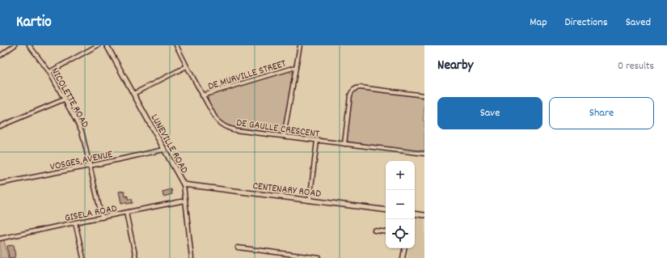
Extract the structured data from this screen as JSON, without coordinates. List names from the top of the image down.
{
  "streets": {
    "street": [
      "DE MURVILLE STREET",
      "NICOLETTE ROAD",
      "DE GAULLE CRESCENT",
      "LUNEVILLE ROAD",
      "VOSGES AVENUE",
      "CENTENARY ROAD",
      "GISELA ROAD"
    ]
  },
  "crossings": [
    ["DE MURVILLE STREET", "DE GAULLE CRESCENT"],
    ["NICOLETTE ROAD", "VOSGES AVENUE"],
    ["NICOLETTE ROAD", "GISELA ROAD"],
    ["LUNEVILLE ROAD", "VOSGES AVENUE"],
    ["LUNEVILLE ROAD", "CENTENARY ROAD"],
    ["LUNEVILLE ROAD", "GISELA ROAD"]
  ],
  "page": {
    "header": "Kartio",
    "nav": ["Map", "Directions", "Saved"],
    "heading": ["Nearby", "0 results"],
    "buttons": ["Save", "Share"],
    "map_buttons": ["+", "−"]
  }
}
